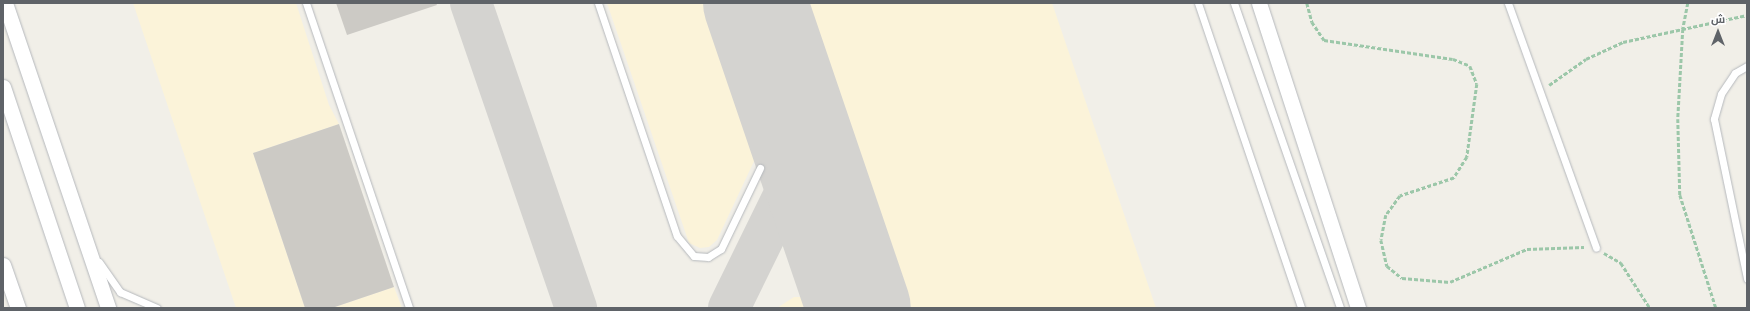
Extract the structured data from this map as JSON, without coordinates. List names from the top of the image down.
{
  "north": "top"
}
